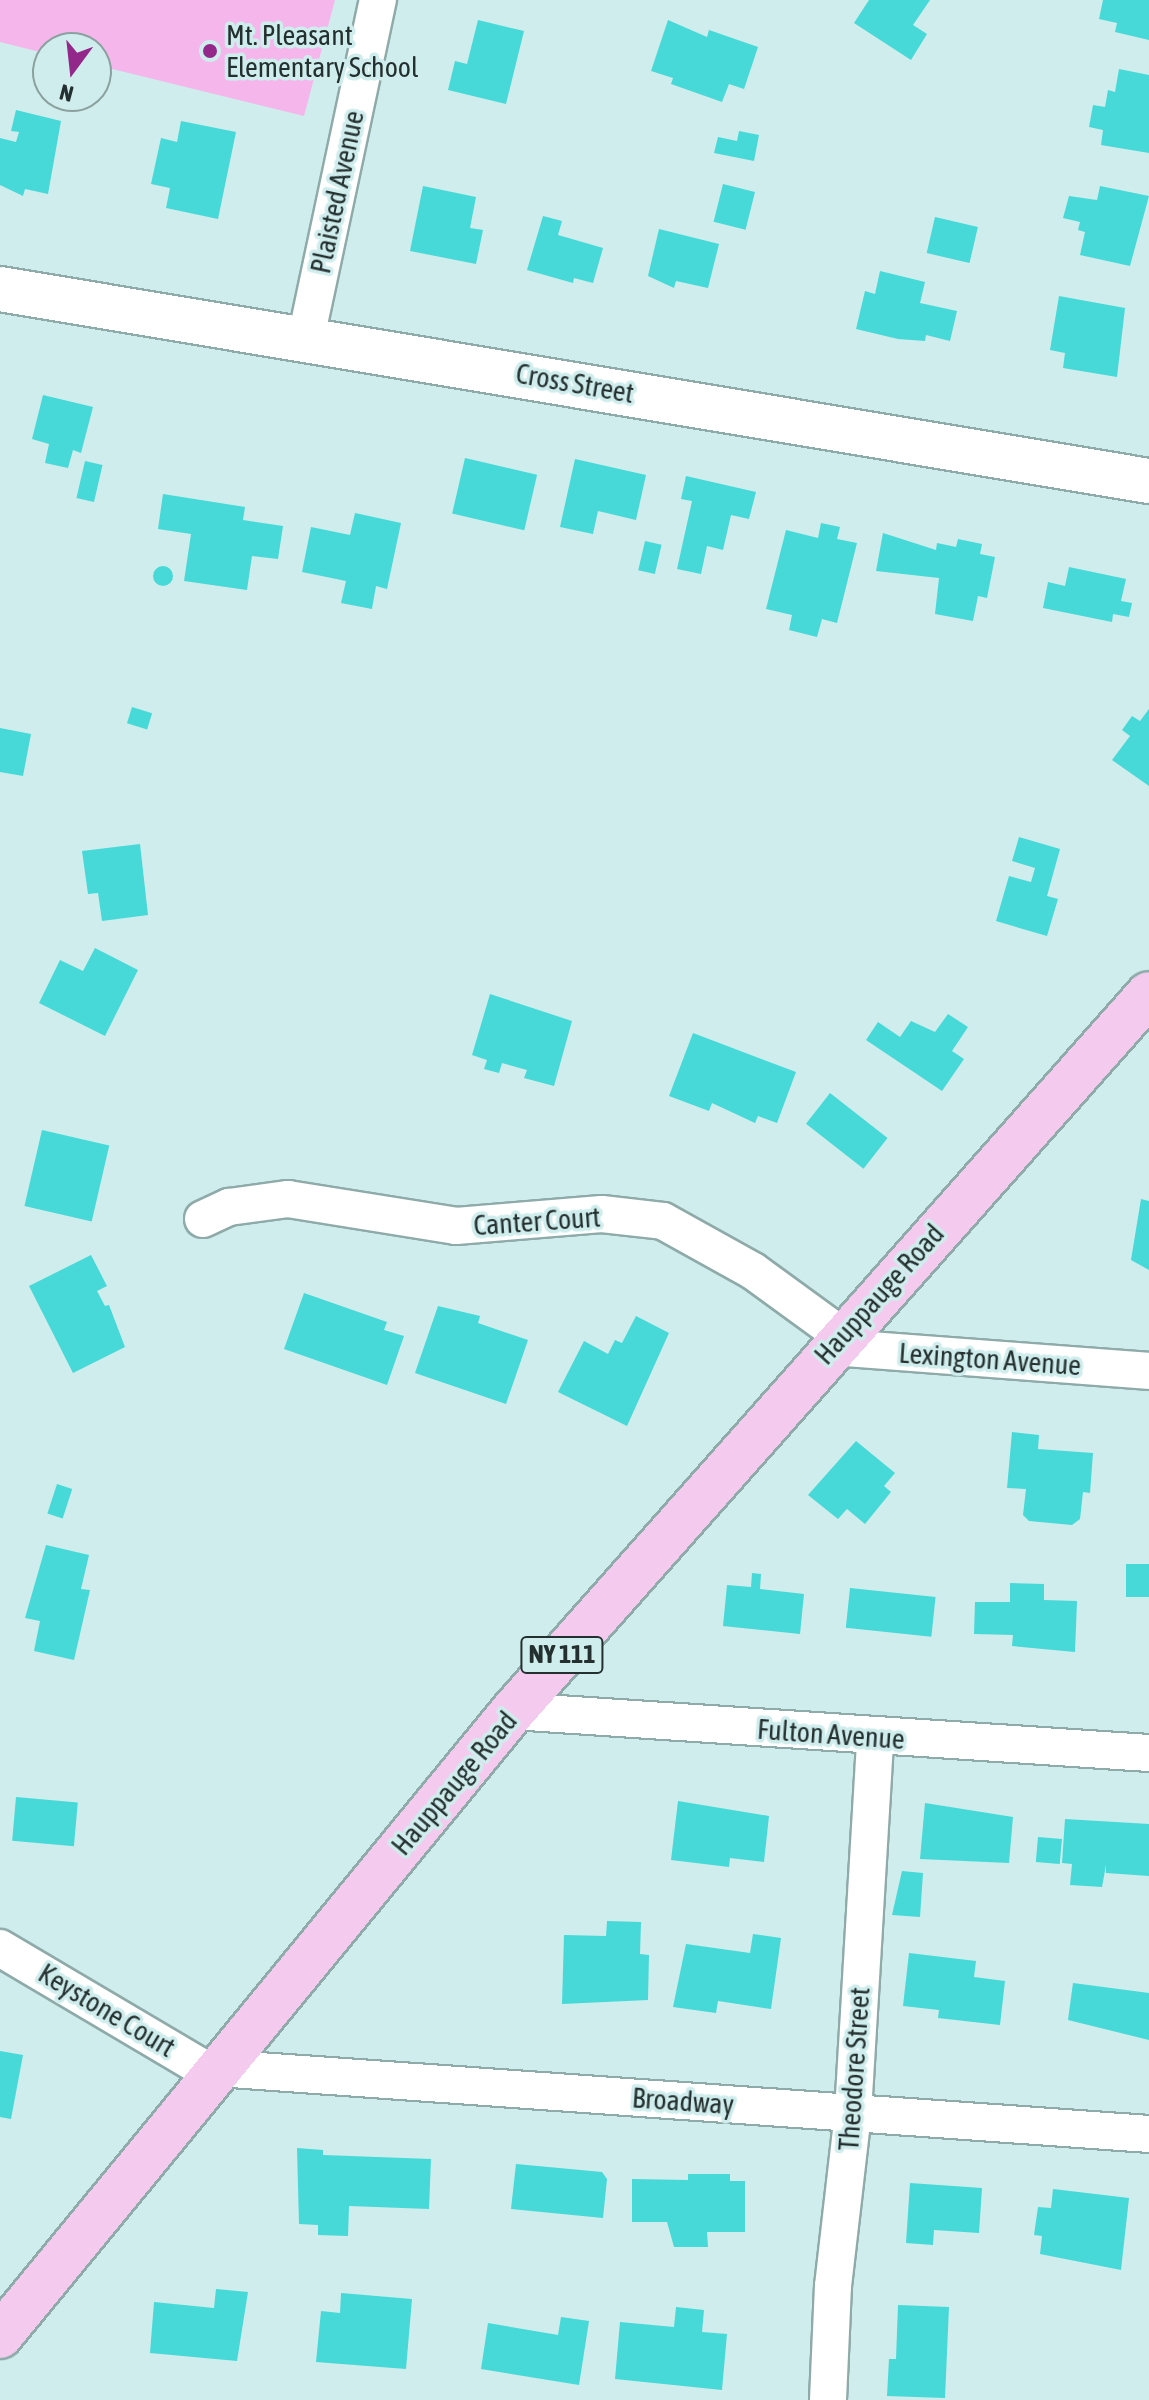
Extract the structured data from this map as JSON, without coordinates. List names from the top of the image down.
{
  "streets": {
    "main road": ["Hauppauge Road", "NY 111"],
    "street": [
      "Plaisted Avenue",
      "Cross Street",
      "Canter Court",
      "Lexington Avenue",
      "Fulton Avenue",
      "Keystone Court",
      "Theodore Street",
      "Broadway"
    ]
  },
  "crossings": [
    ["Plaisted Avenue", "Cross Street"],
    ["Canter Court", "Hauppauge Road"],
    ["Canter Court", "Lexington Avenue"],
    ["Hauppauge Road", "Lexington Avenue"],
    ["Hauppauge Road", "Fulton Avenue"],
    ["Hauppauge Road", "Keystone Court"],
    ["Hauppauge Road", "Broadway"],
    ["Fulton Avenue", "Theodore Street"],
    ["Keystone Court", "Broadway"],
    ["Theodore Street", "Broadway"]
  ],
  "places": ["Mt. Pleasant Elementary School"],
  "north": "bottom"
}
